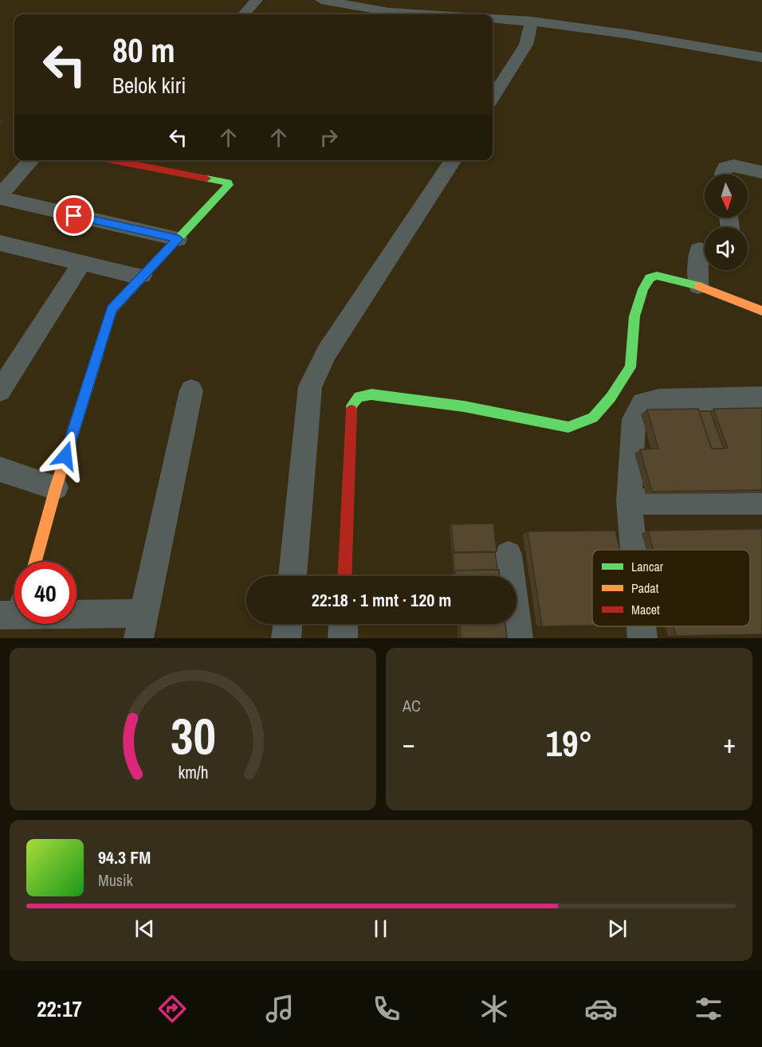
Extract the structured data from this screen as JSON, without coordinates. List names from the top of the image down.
{
  "legend": ["Lancar", "Padat", "Macet"],
  "north": "bottom",
  "page": {
    "turn": ["80 m", "Belok kiri"],
    "limit": "40",
    "trip": "22:18 · 1 mnt · 120 m",
    "tile": "AC",
    "heat": ["−", "19°", "+"],
    "song": ["94.3 FM", "Musik"],
    "tabs": "22:17",
    "gauge": ["30", "km/h"]
  }
}
